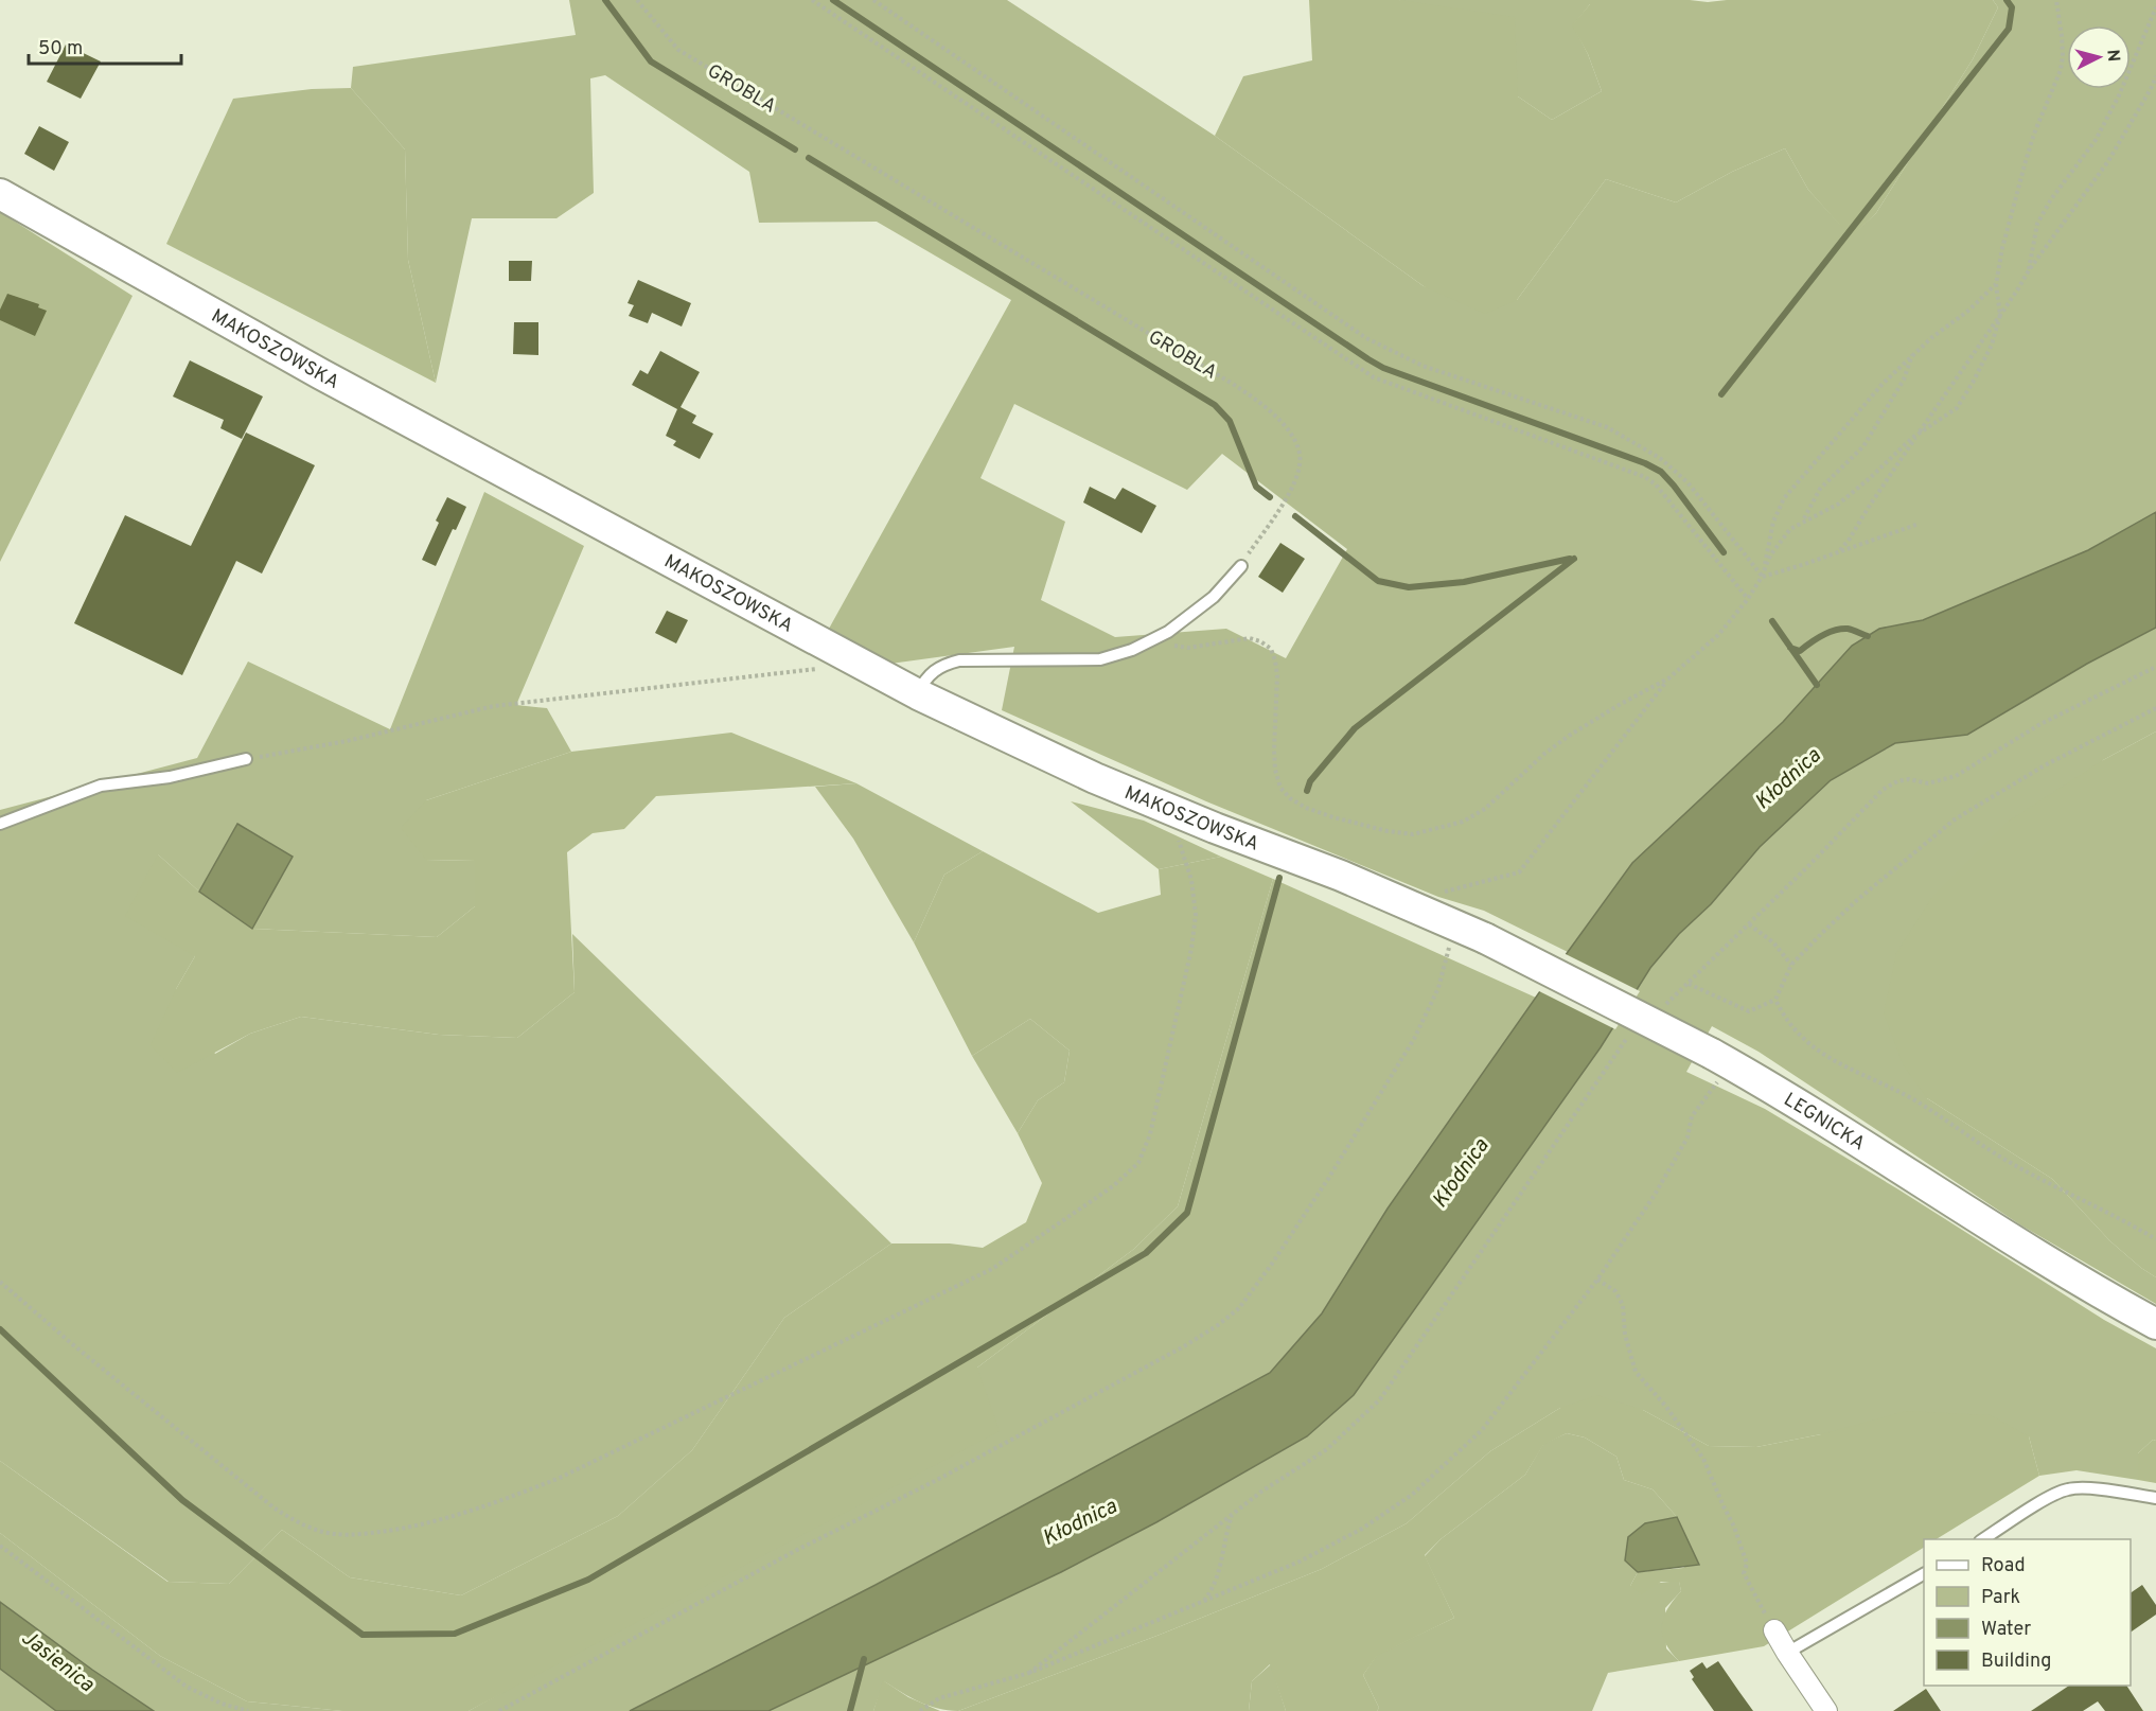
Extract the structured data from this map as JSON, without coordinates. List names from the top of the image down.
{
  "streets": {
    "main road": ["MAKOSZOWSKA", "LEGNICKA"],
    "path": ["GROBLA"]
  },
  "crossings": [
    ["MAKOSZOWSKA", "LEGNICKA"]
  ],
  "water": ["Kłodnica", "Jasienica"],
  "legend": [
    "Road",
    "Park",
    "Water",
    "Building"
  ],
  "scale_bar": "50 m",
  "north": "right"
}
